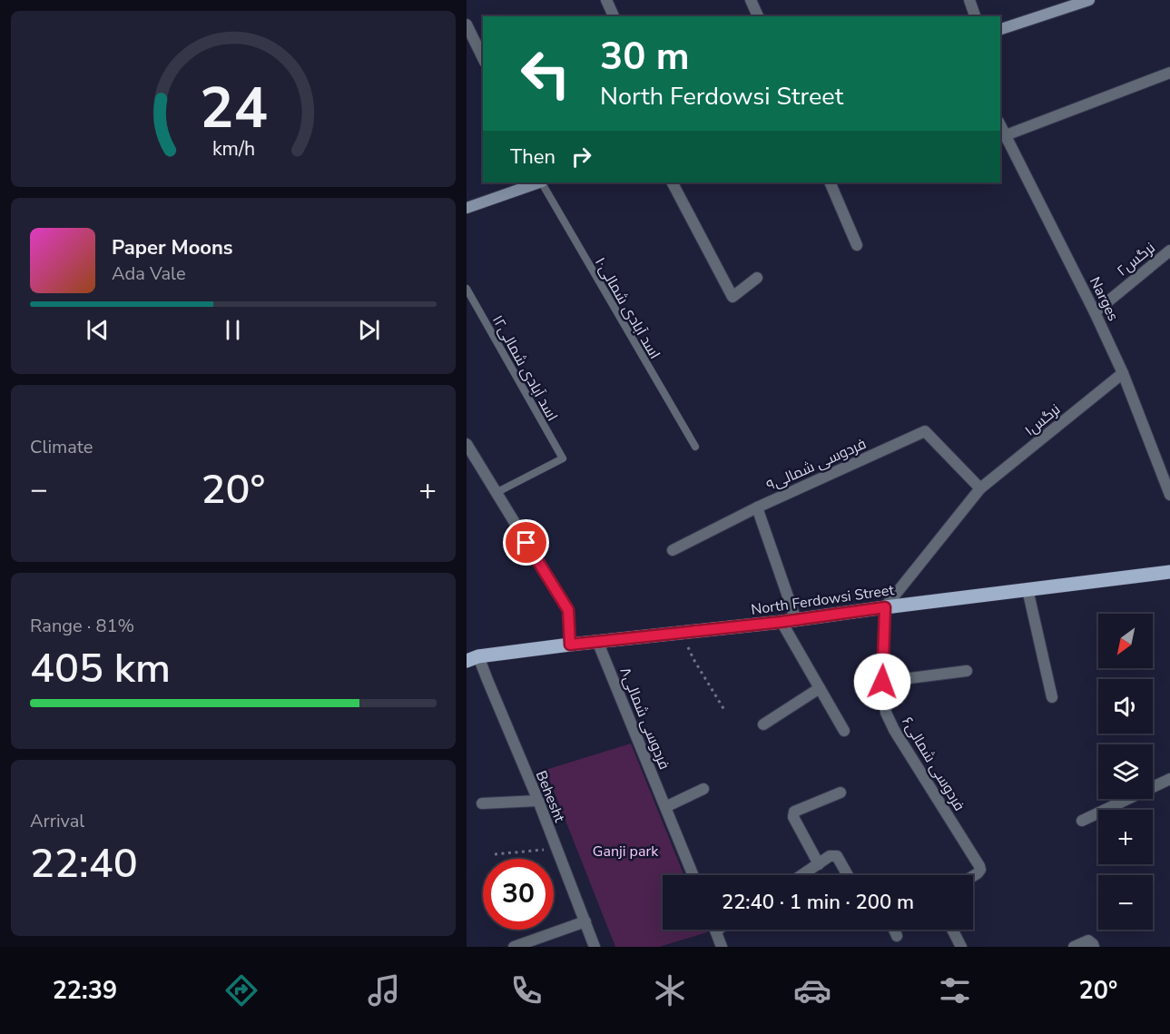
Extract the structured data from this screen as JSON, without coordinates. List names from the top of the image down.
{
  "streets": {
    "main road": ["North Ferdowsi Street"],
    "street": [
      "نرگس۲",
      "Narges",
      "نرگس۱",
      "فردوسی شمالی۹",
      "فردوسی شمالی۸",
      "فردوسی شمالی۶",
      "Behesht"
    ],
    "lane": ["اسد آبادی شمالی۱۰", "اسد آبادی شمالی۱۲"]
  },
  "crossings": [
    ["نرگس۲", "Narges"],
    ["Narges", "نرگس۱"],
    ["نرگس۱", "فردوسی شمالی۹"],
    ["نرگس۱", "North Ferdowsi Street"],
    ["نرگس۱", "فردوسی شمالی۶"],
    ["فردوسی شمالی۹", "North Ferdowsi Street"],
    ["North Ferdowsi Street", "فردوسی شمالی۸"],
    ["North Ferdowsi Street", "فردوسی شمالی۶"],
    ["North Ferdowsi Street", "Behesht"]
  ],
  "parks": ["Ganji park"],
  "north": "bottom left",
  "page": {
    "turn": ["30 m", "North Ferdowsi Street"],
    "then": "Then",
    "song": ["Paper Moons", "Ada Vale"],
    "tile": [
      "Climate",
      ["Range · 81%", "405 km"],
      ["Arrival", "22:40"]
    ],
    "heat": ["−", "20°", "+"],
    "map_buttons": ["+", "−"],
    "limit": "30",
    "trip": "22:40 · 1 min · 200 m",
    "tabs": ["22:39", "20°"],
    "gauge": ["24", "km/h"]
  }
}
